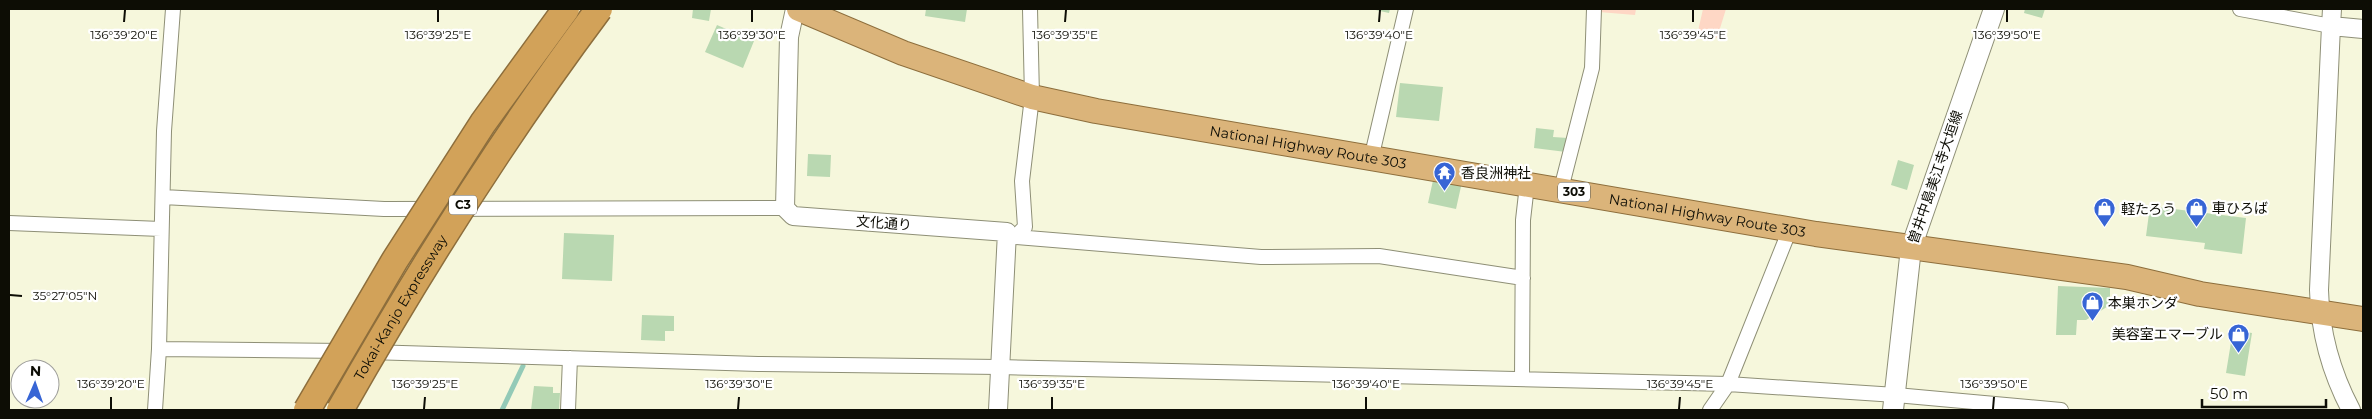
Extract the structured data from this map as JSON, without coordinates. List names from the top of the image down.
{
  "streets": {
    "highway": [
      "National Highway Route 303",
      "303",
      "C3",
      "Tokai-Kanjo Expressway"
    ],
    "main road": ["曽井中島美江寺大垣線"],
    "street": ["文化通り"]
  },
  "crossings": [
    ["National Highway Route 303", "曽井中島美江寺大垣線"]
  ],
  "places": {
    "temple": ["香良洲神社"],
    "shop": [
      "車ひろば",
      "軽たろう",
      "本巣ホンダ",
      "美容室エマーブル"
    ]
  },
  "scale_bar": "50 m",
  "north": "top",
  "coordinates": [
    "136°39'20\"E",
    "136°39'25\"E",
    "136°39'30\"E",
    "136°39'35\"E",
    "136°39'40\"E",
    "136°39'45\"E",
    "136°39'50\"E",
    "35°27'05\"N"
  ]
}
